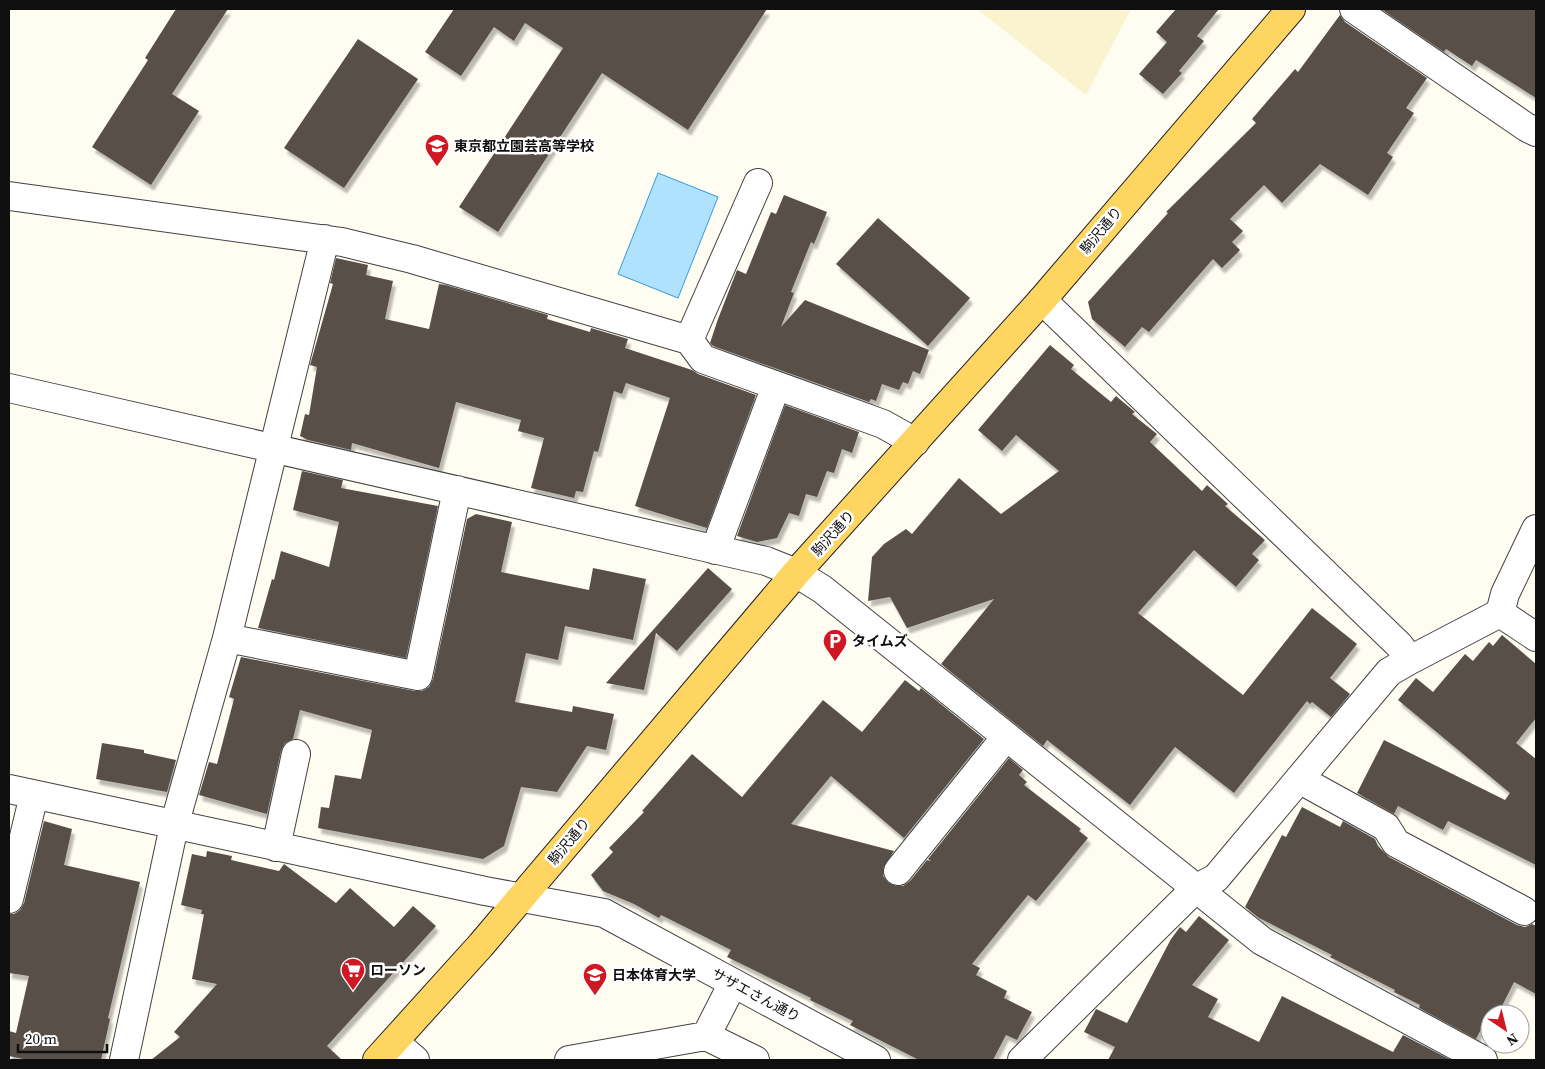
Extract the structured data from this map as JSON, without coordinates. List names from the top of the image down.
{
  "streets": {
    "main road": ["駒沢通り"],
    "street": ["サザエさん通り"]
  },
  "crossings": [
    ["駒沢通り", "サザエさん通り"]
  ],
  "places": {
    "school or university": ["東京都立園芸高等学校", "日本体育大学"],
    "parking": ["タイムズ"],
    "supermarket": ["ローソン"]
  },
  "scale_bar": "20 m",
  "north": "bottom right"
}
